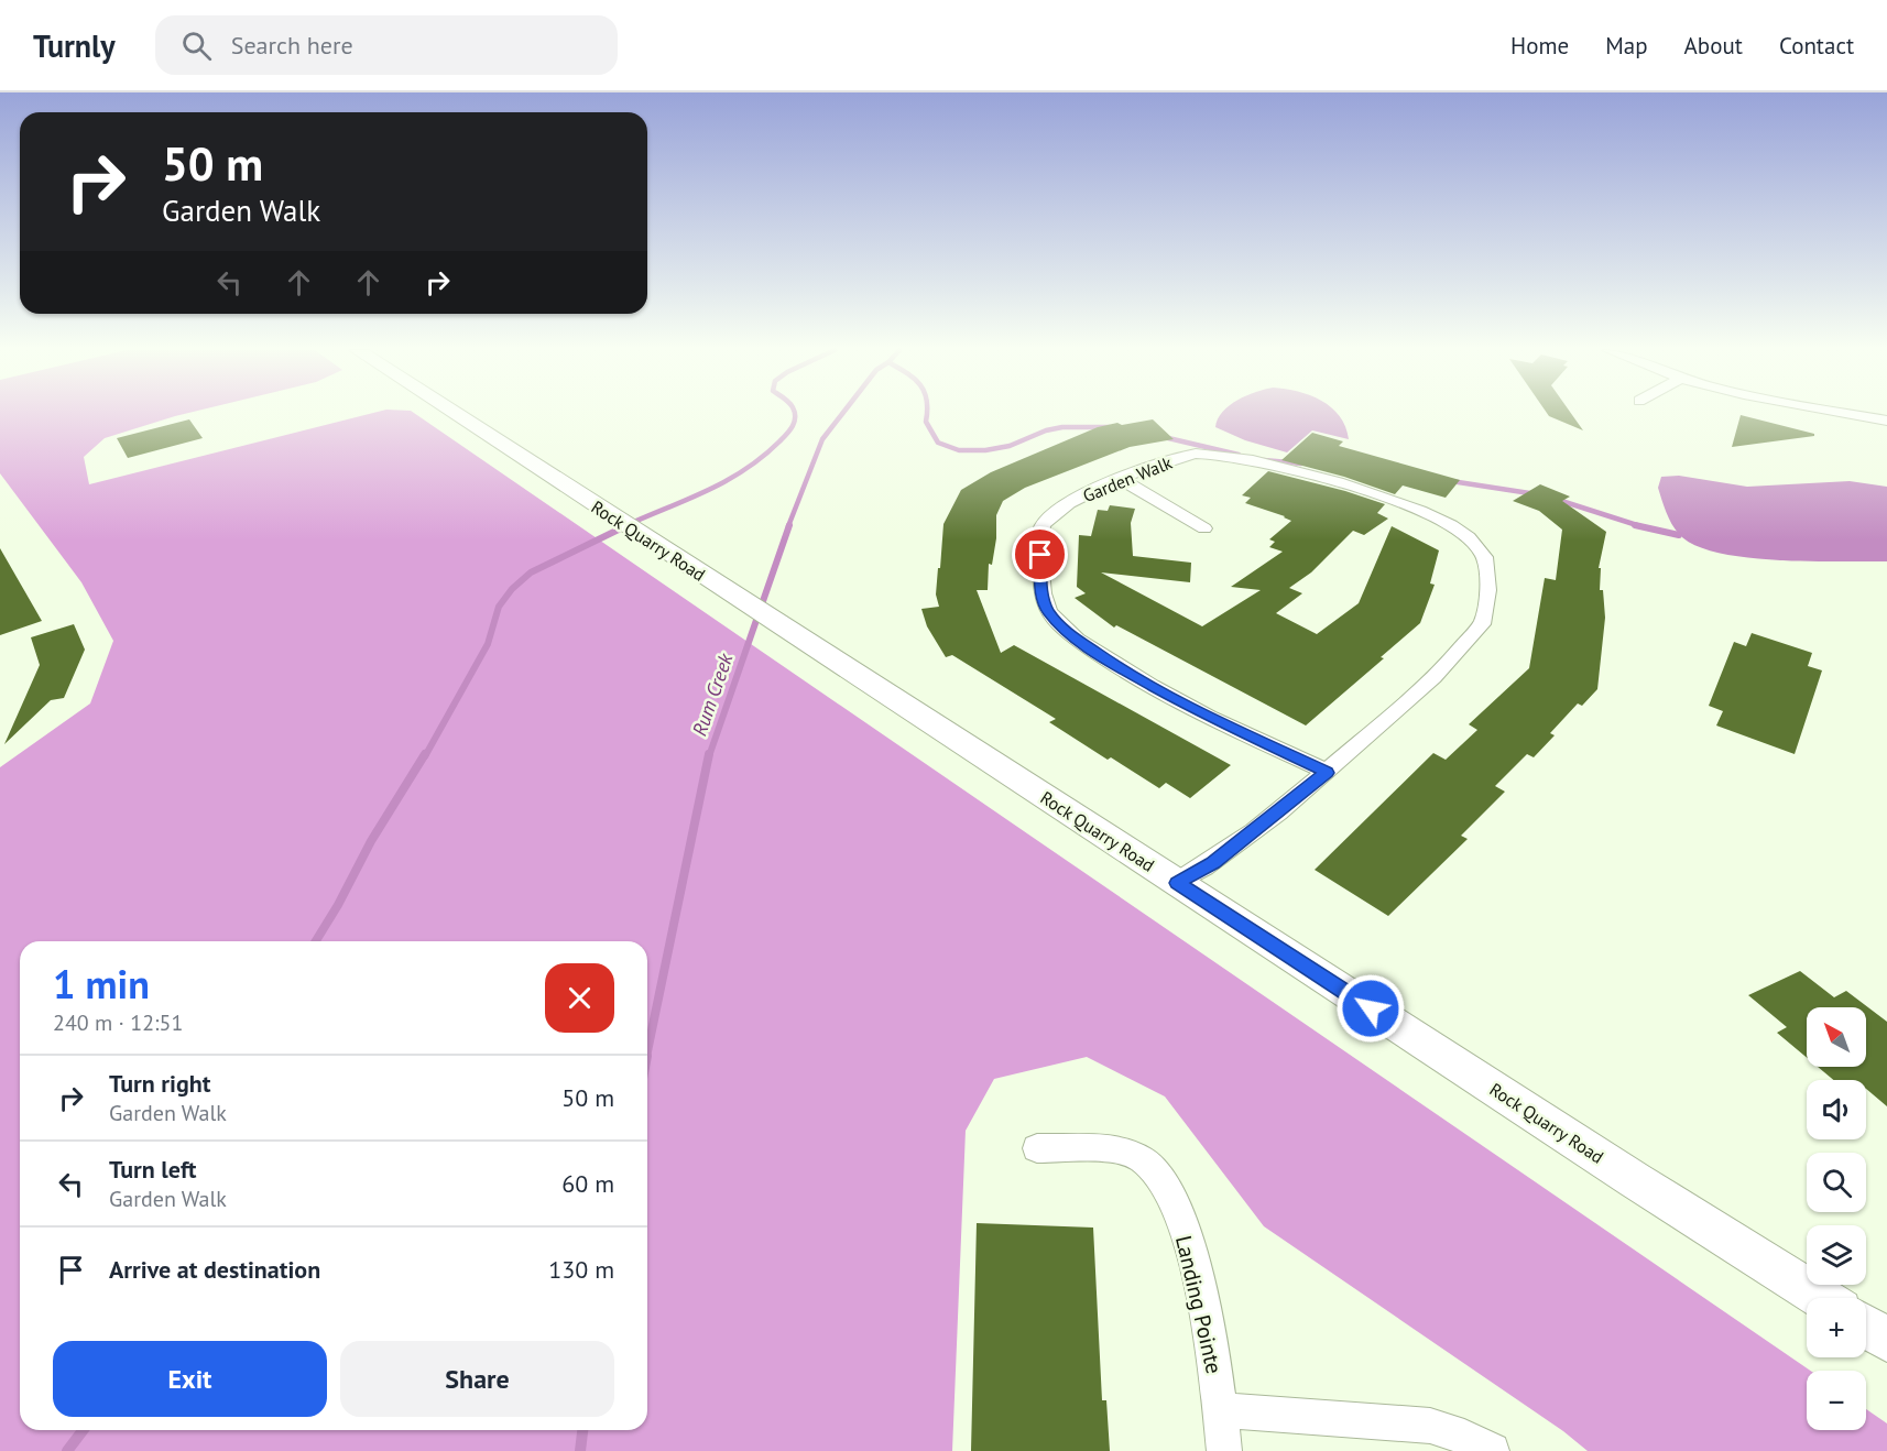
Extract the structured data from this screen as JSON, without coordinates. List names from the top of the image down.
{
  "streets": {
    "street": ["Garden Walk", "Rock Quarry Road", "Landing Pointe"]
  },
  "crossings": [
    ["Garden Walk", "Rock Quarry Road"]
  ],
  "water": ["Rum Creek"],
  "north": "top left",
  "page": {
    "header": "Turnly",
    "search": "Search here",
    "nav": [
      "Home",
      "Map",
      "About",
      "Contact"
    ],
    "turn": ["50 m", "Garden Walk"],
    "heading": ["1 min", "240 m · 12:51"],
    "map_buttons": ["+", "−"],
    "list": [
      {
        "name": "Turn right",
        "note": "Garden Walk",
        "value": "50 m"
      },
      {
        "name": "Turn left",
        "note": "Garden Walk",
        "value": "60 m"
      },
      {
        "name": "Arrive at destination",
        "value": "130 m"
      }
    ],
    "buttons": ["Exit", "Share"]
  }
}
